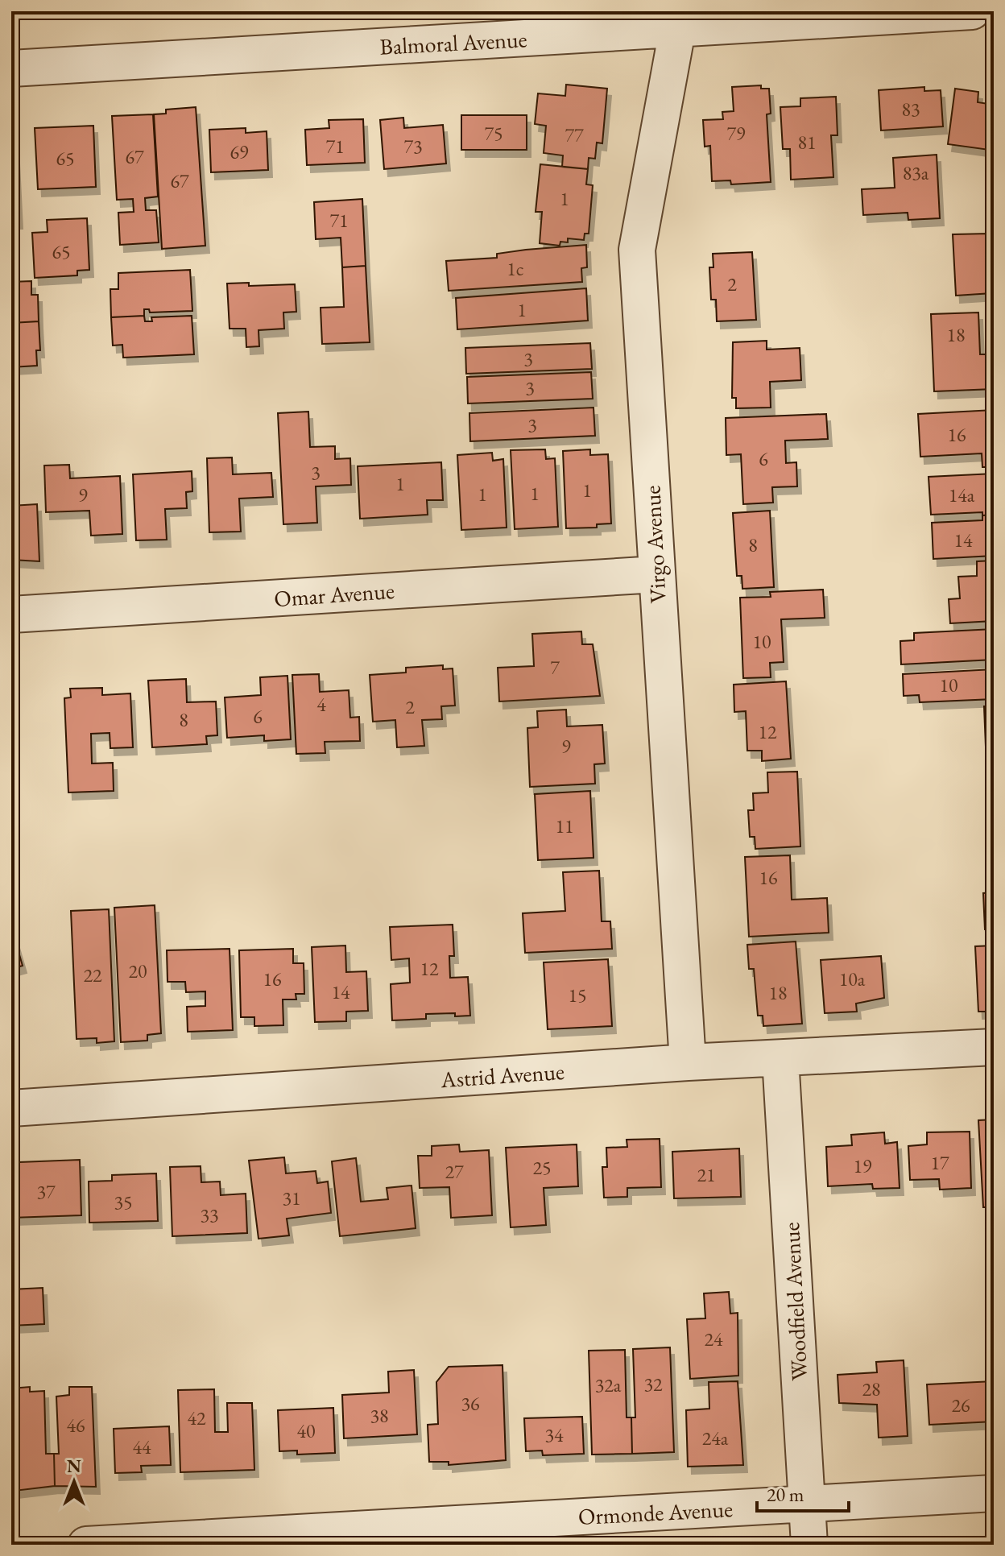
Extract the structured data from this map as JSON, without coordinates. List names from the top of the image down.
{
  "streets": {
    "street": [
      "Balmoral Avenue",
      "Virgo Avenue",
      "Omar Avenue",
      "Astrid Avenue",
      "Woodfield Avenue",
      "Ormonde Avenue"
    ]
  },
  "crossings": [
    ["Balmoral Avenue", "Virgo Avenue"],
    ["Virgo Avenue", "Omar Avenue"],
    ["Virgo Avenue", "Astrid Avenue"],
    ["Astrid Avenue", "Woodfield Avenue"],
    ["Woodfield Avenue", "Ormonde Avenue"]
  ],
  "house_numbers": [
    "83",
    "75",
    "79",
    "77",
    "81",
    "71",
    "73",
    "69",
    "67",
    "65",
    "83a",
    "67",
    "1",
    "71",
    "65",
    "1c",
    "2",
    "1",
    "18",
    "3",
    "3",
    "3",
    "16",
    "6",
    "3",
    "1",
    "1",
    "1",
    "1",
    "9",
    "14a",
    "14",
    "8",
    "10",
    "7",
    "10",
    "4",
    "2",
    "6",
    "8",
    "12",
    "9",
    "11",
    "16",
    "12",
    "20",
    "22",
    "16",
    "10a",
    "14",
    "18",
    "15",
    "17",
    "19",
    "25",
    "27",
    "21",
    "37",
    "31",
    "35",
    "33",
    "24",
    "32",
    "32a",
    "28",
    "36",
    "26",
    "38",
    "42",
    "46",
    "40",
    "34",
    "24a",
    "44"
  ],
  "scale_bar": "20 m",
  "north": "top"
}
